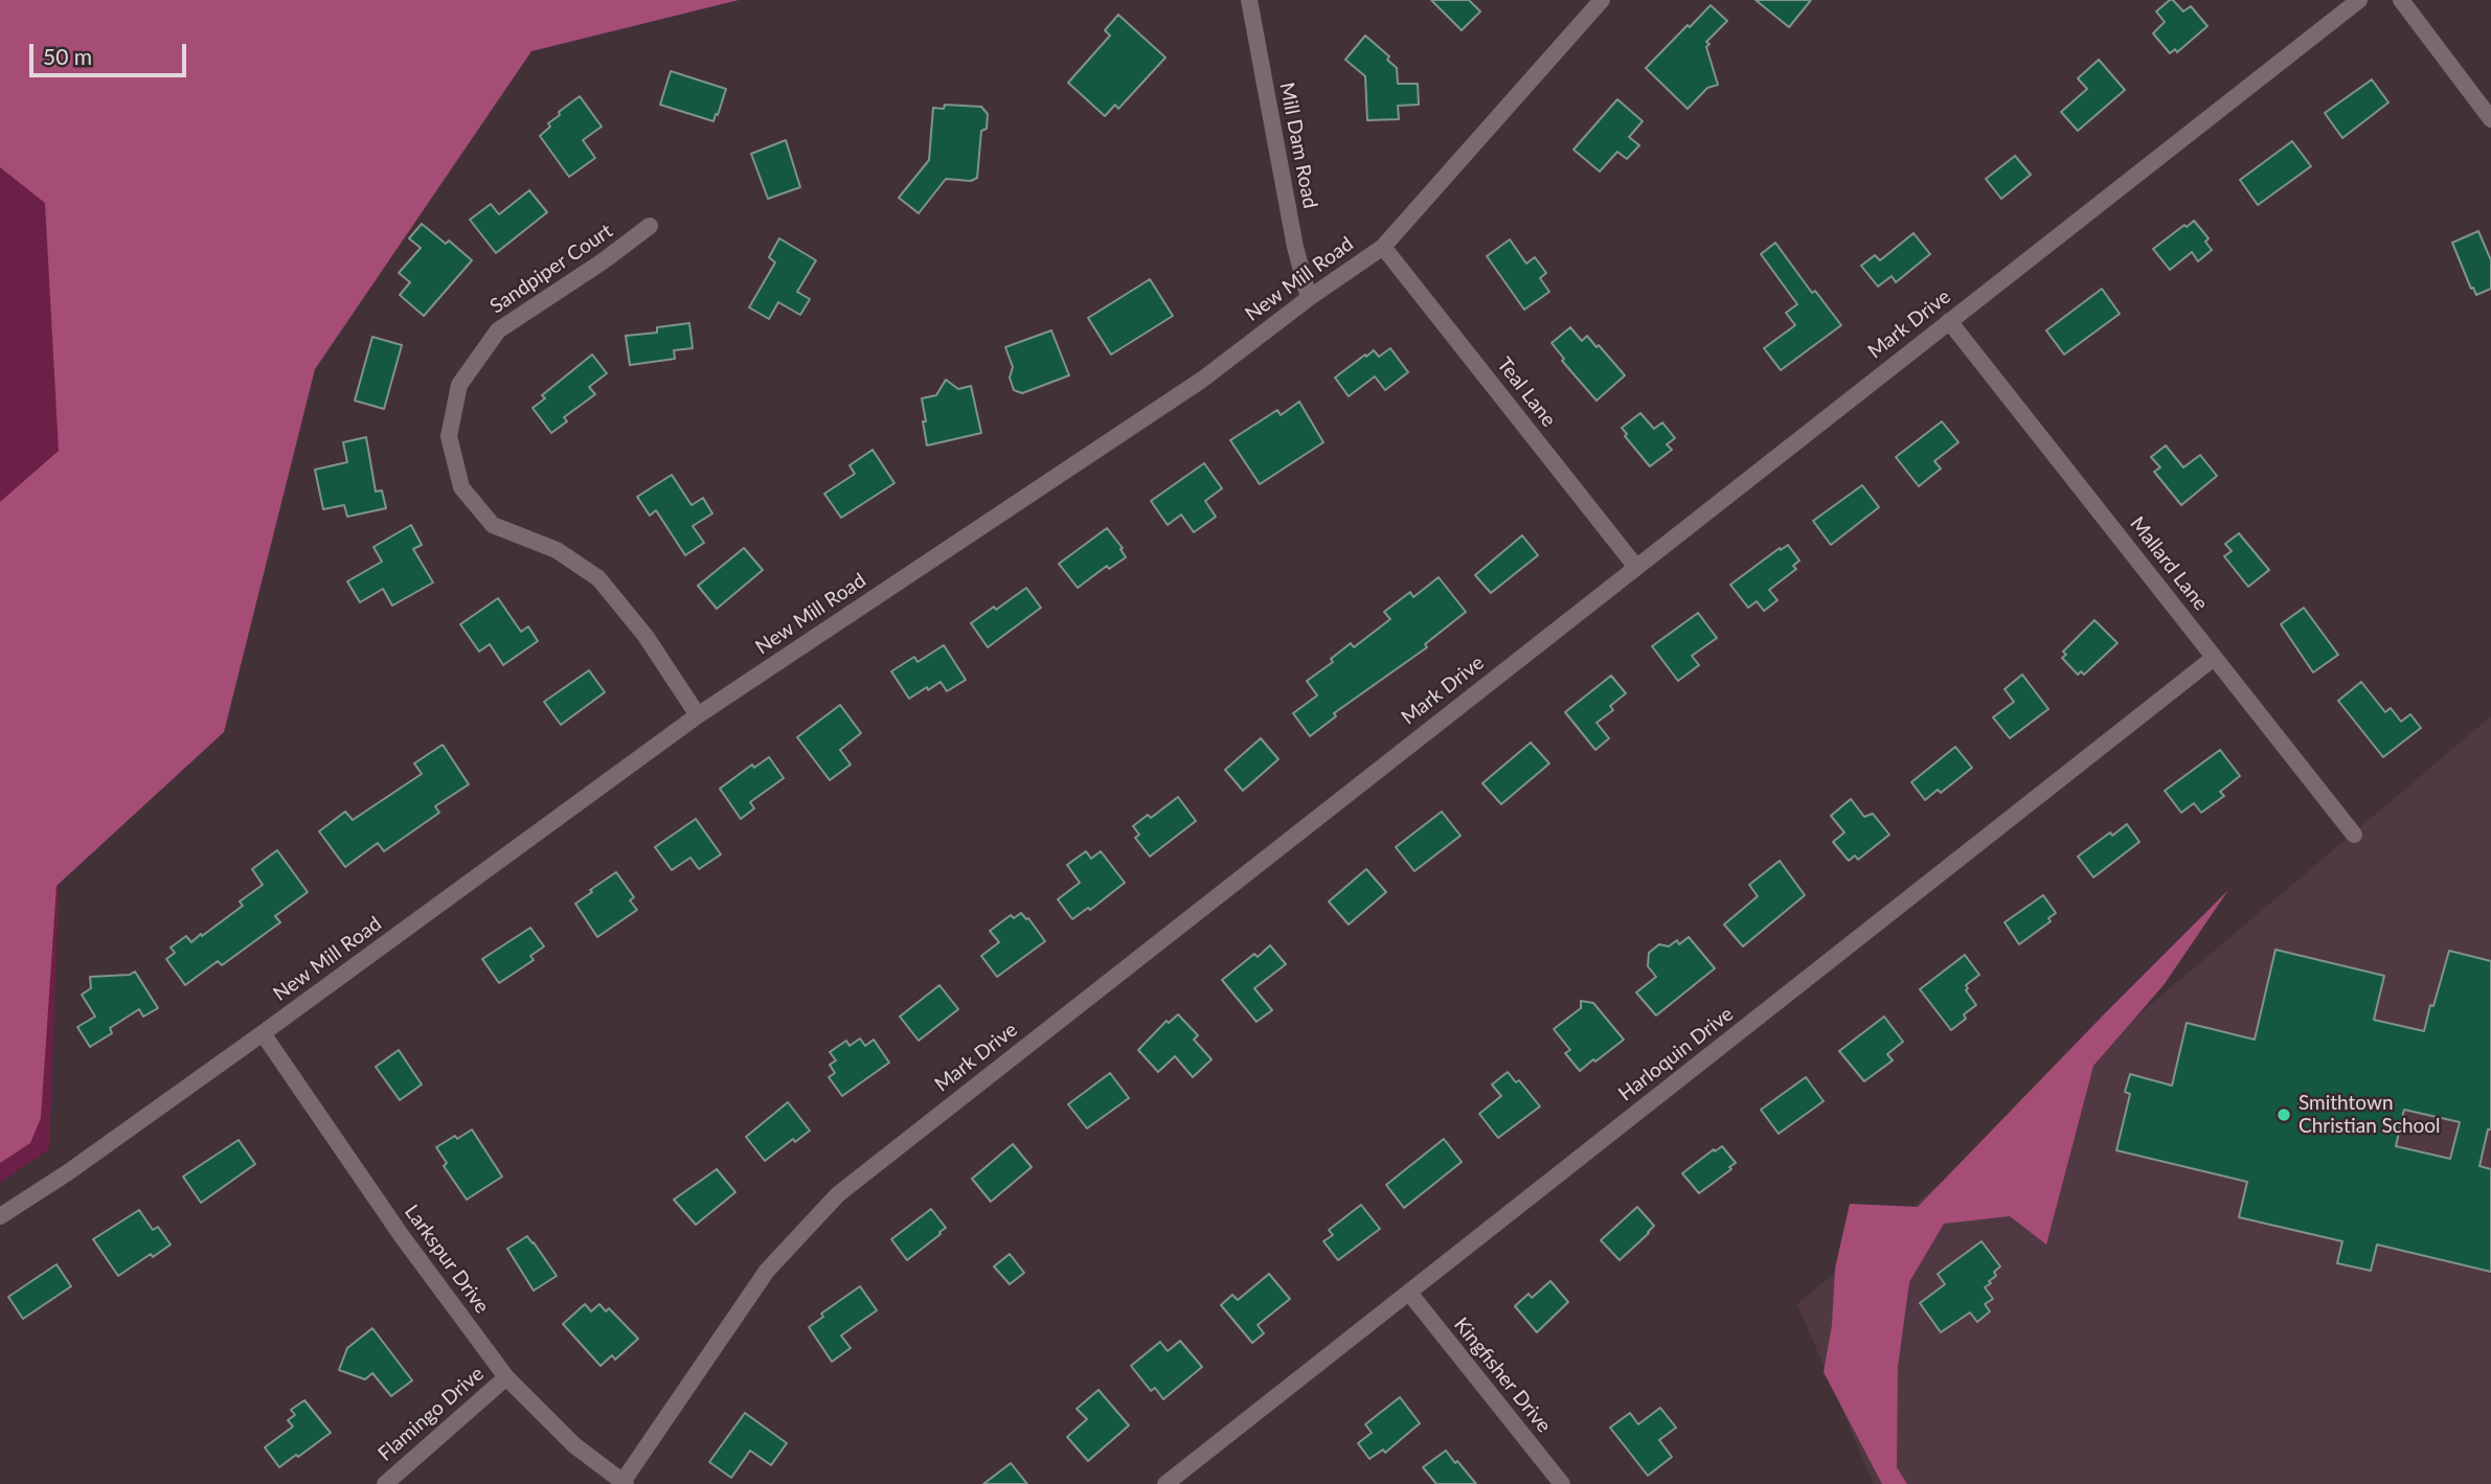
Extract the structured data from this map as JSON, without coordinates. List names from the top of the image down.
{
  "streets": {
    "street": [
      "Mill Dam Road",
      "Sandpiper Court",
      "New Mill Road",
      "Mark Drive",
      "Teal Lane",
      "Mallard Lane",
      "Harloquin Drive",
      "Larkspur Drive",
      "Kingfisher Drive",
      "Flamingo Drive"
    ]
  },
  "crossings": [
    ["Mill Dam Road", "New Mill Road"],
    ["Sandpiper Court", "New Mill Road"],
    ["New Mill Road", "Teal Lane"],
    ["New Mill Road", "Larkspur Drive"],
    ["Mark Drive", "Teal Lane"],
    ["Mark Drive", "Mallard Lane"],
    ["Mark Drive", "Larkspur Drive"],
    ["Mallard Lane", "Harloquin Drive"],
    ["Harloquin Drive", "Kingfisher Drive"],
    ["Larkspur Drive", "Flamingo Drive"]
  ],
  "places": ["Smithtown Christian School"],
  "scale_bar": "50 m"
}
